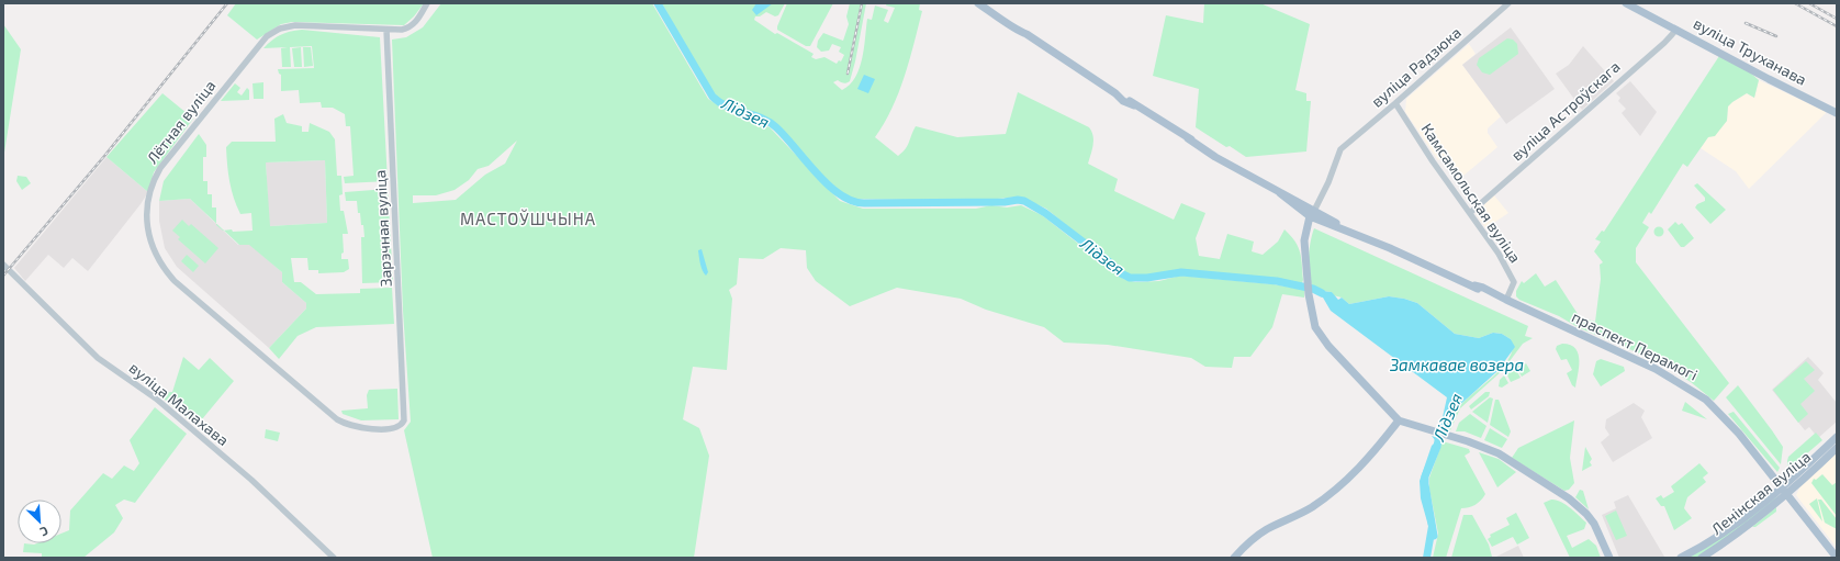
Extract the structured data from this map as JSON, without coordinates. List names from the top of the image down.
{
  "streets": {
    "main road": ["вуліца Труханава", "праспект Перамогі", "Ленінская вуліца"],
    "street": [
      "вуліца Радзюка",
      "вуліца Астроўскага",
      "Лётная вуліца",
      "Камсамольская вуліца",
      "Зарэчная вуліца",
      "вуліца Малахава"
    ]
  },
  "crossings": [
    ["вуліца Труханава", "вуліца Астроўскага"],
    ["вуліца Радзюка", "Камсамольская вуліца"],
    ["вуліца Радзюка", "праспект Перамогі"],
    ["вуліца Астроўскага", "Камсамольская вуліца"],
    ["Лётная вуліца", "Зарэчная вуліца"],
    ["Камсамольская вуліца", "праспект Перамогі"],
    ["праспект Перамогі", "Ленінская вуліца"]
  ],
  "districts": ["МАСТОЎШЧЫНА"],
  "water": ["Лідзея", "Замкавае возера"],
  "north": "bottom right"
}
